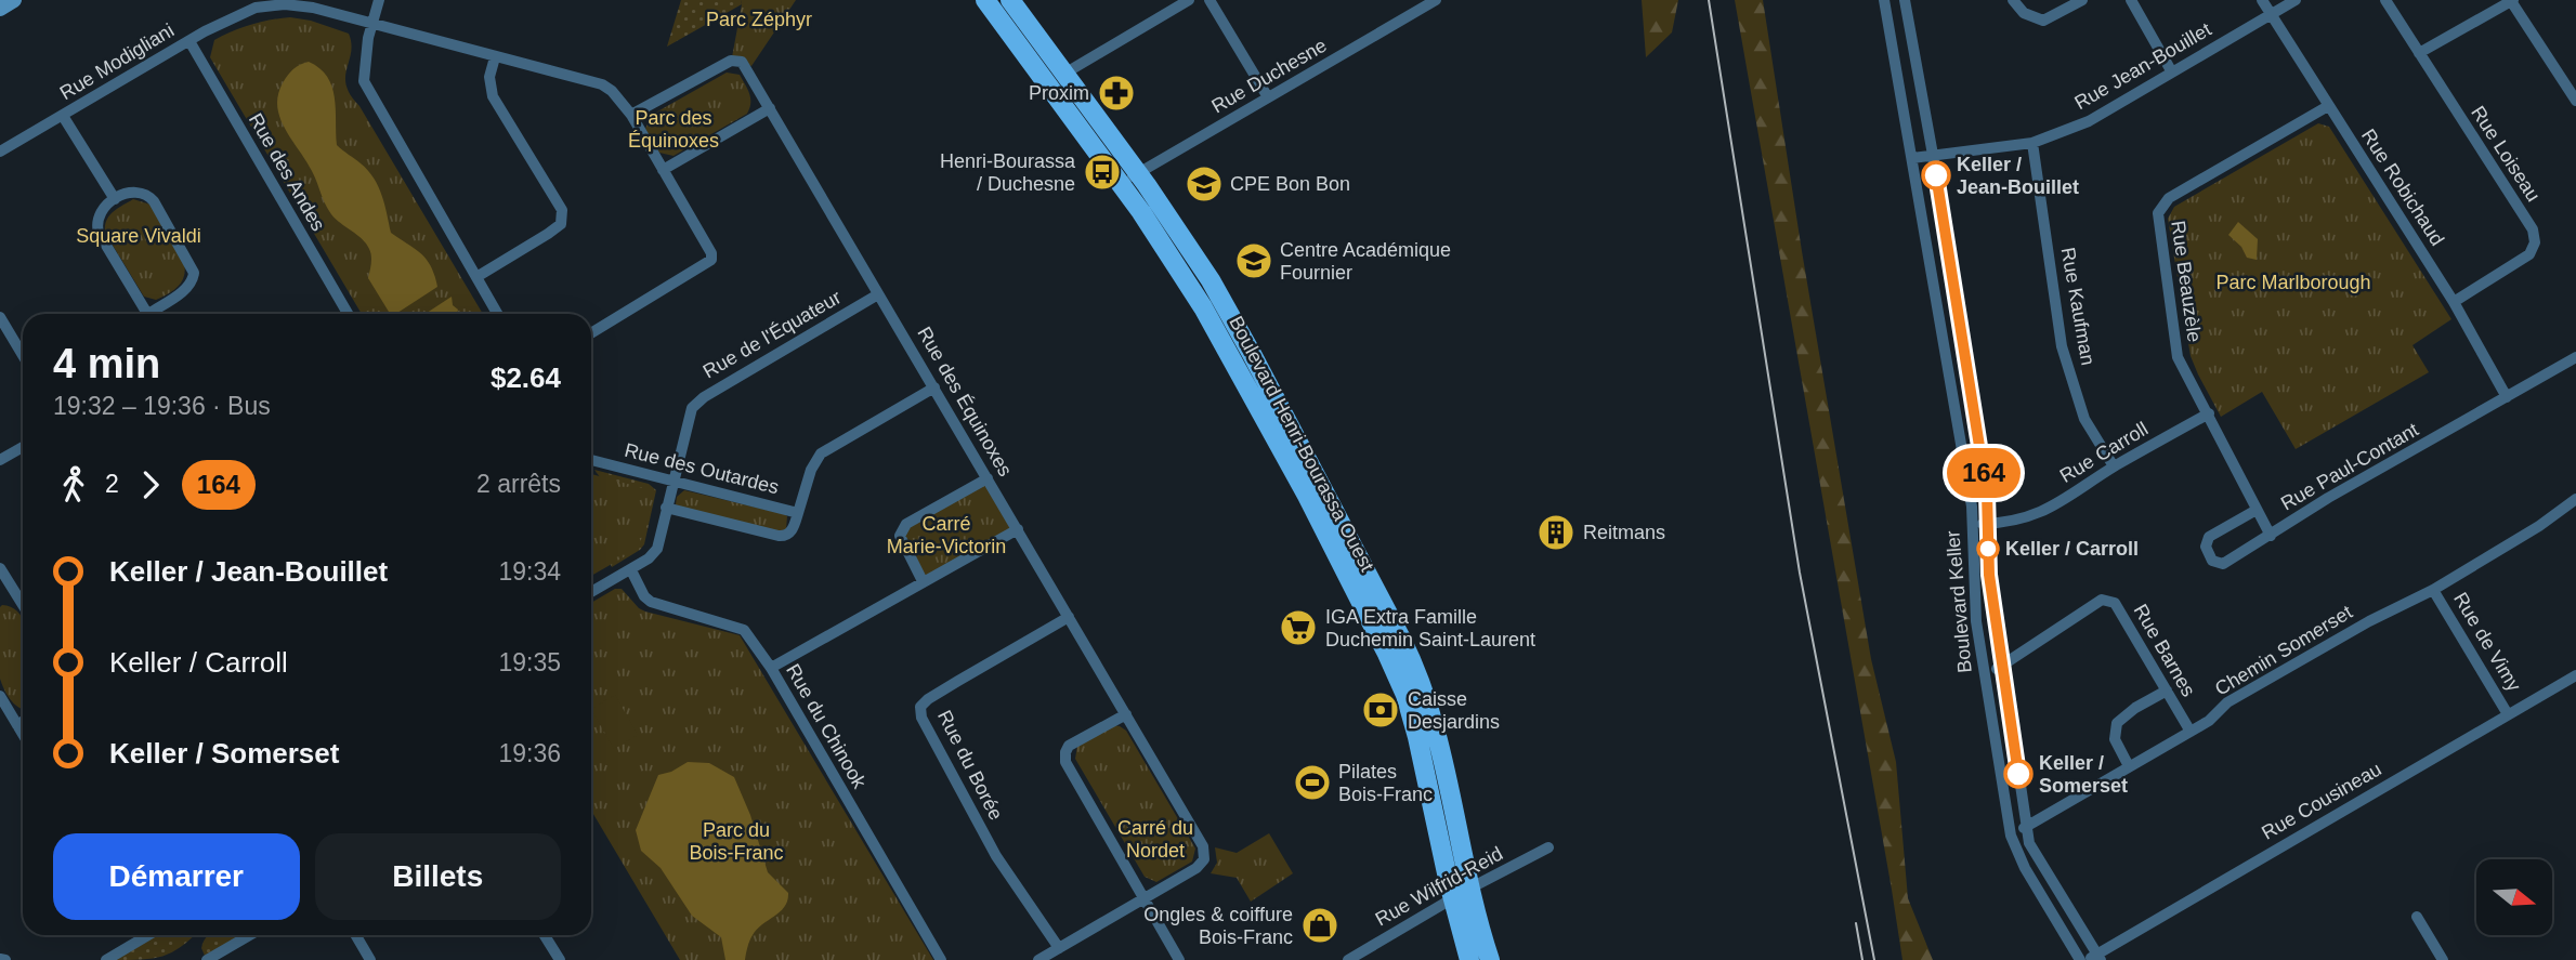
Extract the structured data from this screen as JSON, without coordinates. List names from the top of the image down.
{
  "streets": {
    "main road": ["Boulevard Henri-Bourassa Ouest"],
    "street": [
      "Rue Modigliani",
      "Rue Jean-Bouillet",
      "Rue Duchesne",
      "Rue Loiseau",
      "Rue des Andes",
      "Rue Robichaud",
      "Rue Beauzèle",
      "Rue Kaufman",
      "Rue de l'Équateur",
      "Rue des Équinoxes",
      "Rue Carroll",
      "Rue Paul-Contant",
      "Rue des Outardes",
      "Boulevard Keller",
      "Rue de Vimy",
      "Rue Barnes",
      "Chemin Somerset",
      "Rue du Chinook",
      "Rue du Borée",
      "Rue Cousineau",
      "Rue Wilfrid-Reid"
    ]
  },
  "crossings": [
    ["Rue Modigliani", "Rue des Andes"],
    ["Rue Modigliani", "Rue des Équinoxes"],
    ["Rue Jean-Bouillet", "Rue Robichaud"],
    ["Rue Jean-Bouillet", "Rue Kaufman"],
    ["Rue Jean-Bouillet", "Boulevard Keller"],
    ["Rue Duchesne", "Boulevard Henri-Bourassa Ouest"],
    ["Rue Loiseau", "Rue Robichaud"],
    ["Rue Robichaud", "Rue Beauzèle"],
    ["Rue Robichaud", "Rue Paul-Contant"],
    ["Rue Beauzèle", "Rue Carroll"],
    ["Rue Beauzèle", "Rue Paul-Contant"],
    ["Rue Kaufman", "Rue Carroll"],
    ["Rue de l'Équateur", "Rue des Équinoxes"],
    ["Rue de l'Équateur", "Rue des Outardes"],
    ["Rue de l'Équateur", "Rue du Chinook"],
    ["Rue des Équinoxes", "Rue du Borée"],
    ["Boulevard Henri-Bourassa Ouest", "Rue Wilfrid-Reid"],
    ["Rue Carroll", "Boulevard Keller"],
    ["Boulevard Keller", "Rue Barnes"],
    ["Boulevard Keller", "Chemin Somerset"],
    ["Boulevard Keller", "Rue Cousineau"],
    ["Rue de Vimy", "Chemin Somerset"],
    ["Rue de Vimy", "Rue Cousineau"],
    ["Rue Barnes", "Chemin Somerset"]
  ],
  "parks": [
    "Parc Zéphyr",
    "Parc des Équinoxes",
    "Square Vivaldi",
    "Parc Marlborough",
    "Carré Marie-Victorin",
    "Carré du Nordet",
    "Parc du Bois-Franc"
  ],
  "places": {
    "pharmacy": ["Proxim"],
    "bus stop": ["Henri-Bourassa / Duchesne"],
    "other": ["Keller / Jean-Bouillet", "Keller / Carroll", "Keller / Somerset"],
    "school or university": ["CPE Bon Bon", "Centre Académique Fournier"],
    "building": ["Reitmans"],
    "supermarket": ["IGA Extra Famille Duchemin Saint-Laurent"],
    "bank": ["Caisse Desjardins"],
    "sports": ["Pilates Bois-Franc"],
    "shop": ["Ongles & coiffure Bois-Franc"]
  },
  "lines": ["bus line 164"],
  "north": "right",
  "page": {
    "on_map": "164",
    "heading": ["4 min", "19:32 – 19:36 · Bus", "$2.64"],
    "legs": ["2", "164", "2 arrêts"],
    "list": [
      {
        "name": "Keller / Jean-Bouillet",
        "value": "19:34"
      },
      {
        "name": "Keller / Carroll",
        "value": "19:35"
      },
      {
        "name": "Keller / Somerset",
        "value": "19:36"
      }
    ],
    "buttons": ["Démarrer", "Billets"]
  }
}
